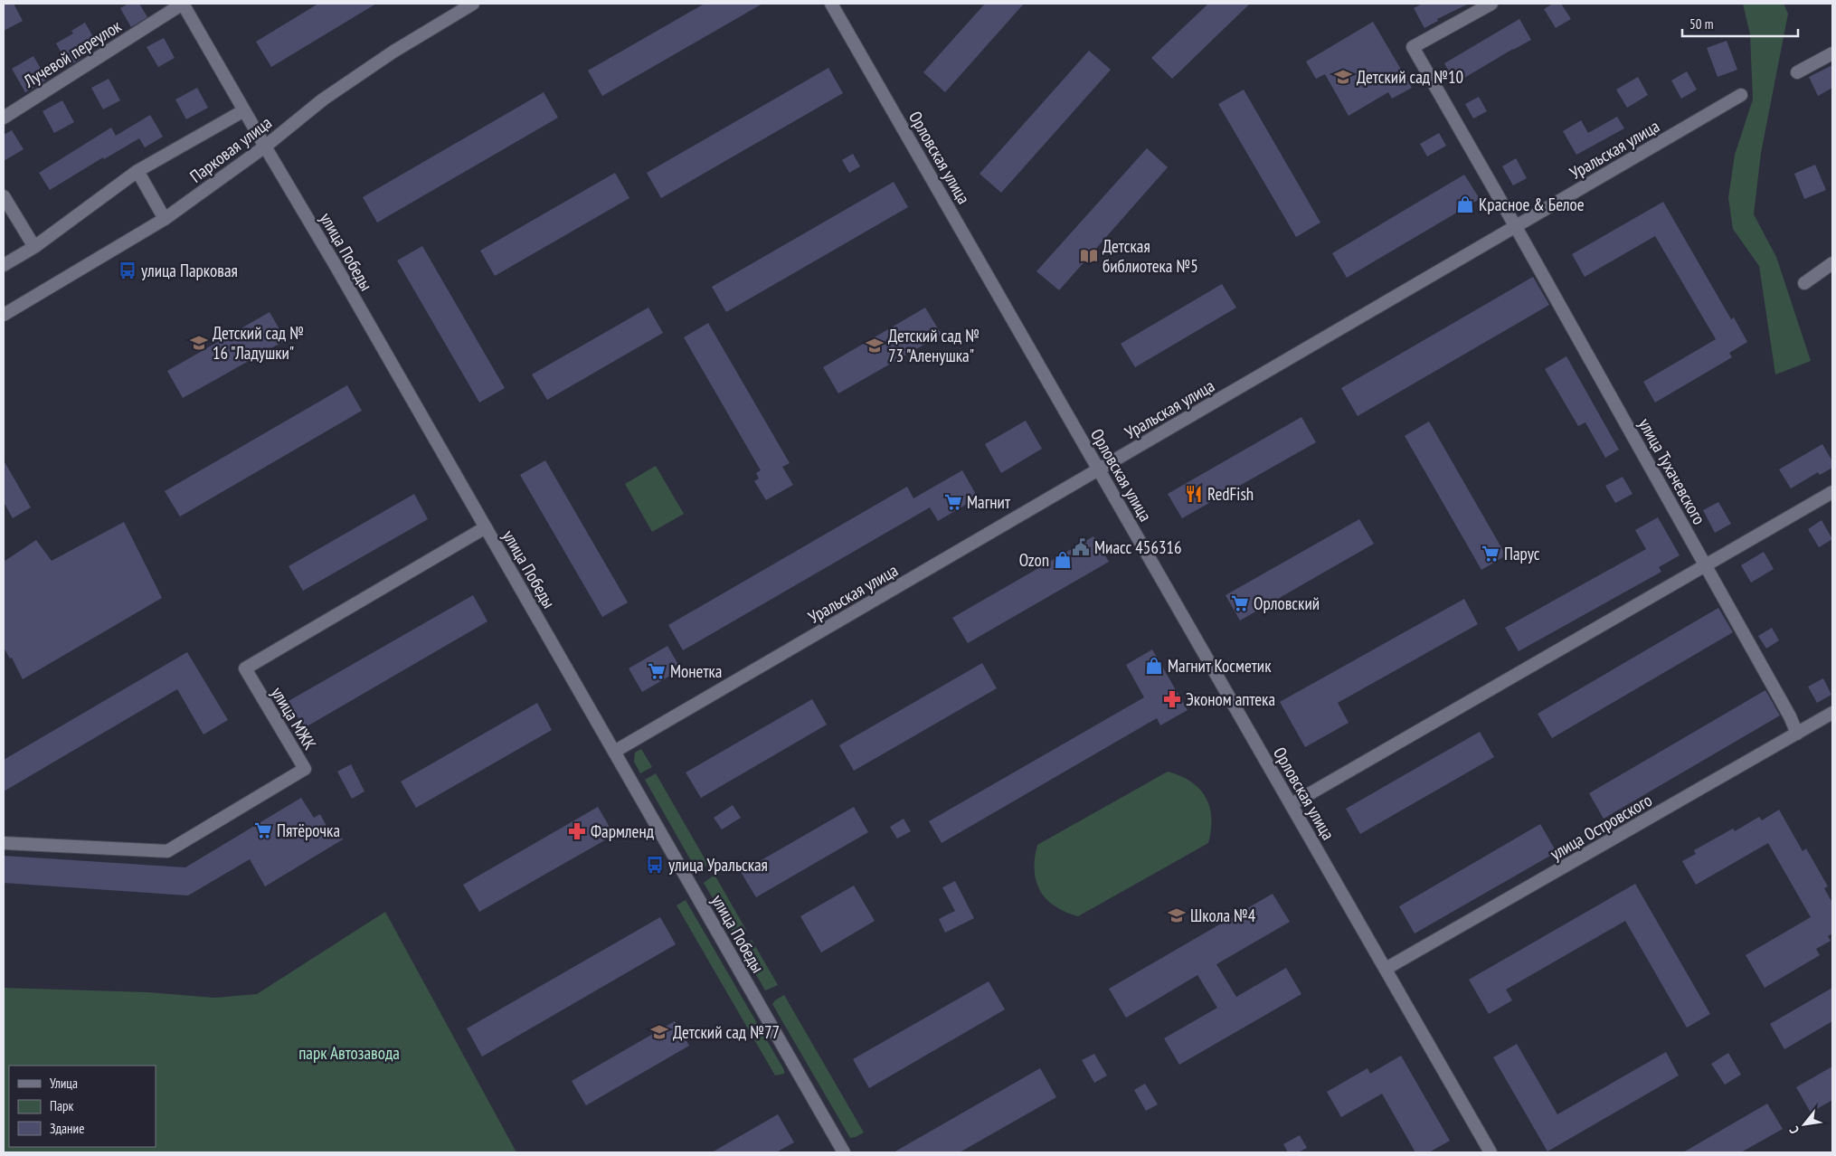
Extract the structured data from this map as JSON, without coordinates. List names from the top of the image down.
{
  "streets": {
    "street": [
      "Лучевой переулок",
      "Парковая улица",
      "Уральская улица",
      "Орловская улица",
      "улица Победы",
      "улица Тухачевского",
      "улица МЖК",
      "улица Островского"
    ]
  },
  "crossings": [
    ["Лучевой переулок", "улица Победы"],
    ["Парковая улица", "улица Победы"],
    ["Уральская улица", "Орловская улица"],
    ["Уральская улица", "улица Победы"],
    ["Уральская улица", "улица Тухачевского"],
    ["Орловская улица", "улица Островского"],
    ["улица Победы", "улица МЖК"],
    ["улица Тухачевского", "улица Островского"]
  ],
  "parks": ["парк Автозавода"],
  "places": {
    "school or university": [
      "Детский сад №10",
      "Детский сад № 16 \"Ладушки\"",
      "Детский сад № 73 \"Аленушка\"",
      "Школа №4",
      "Детский сад №77"
    ],
    "shop": ["Красное & Белое", "Ozon", "Магнит Косметик"],
    "library": ["Детская библиотека №5"],
    "bus stop": ["улица Парковая", "улица Уральская"],
    "restaurant": ["RedFish"],
    "supermarket": [
      "Магнит",
      "Парус",
      "Орловский",
      "Монетка",
      "Пятёрочка"
    ],
    "public building": ["Миасс 456316"],
    "pharmacy": ["Эконом аптека", "Фармленд"]
  },
  "legend": ["Улица", "Парк", "Здание"],
  "scale_bar": "50 m",
  "north": "bottom left"
}
